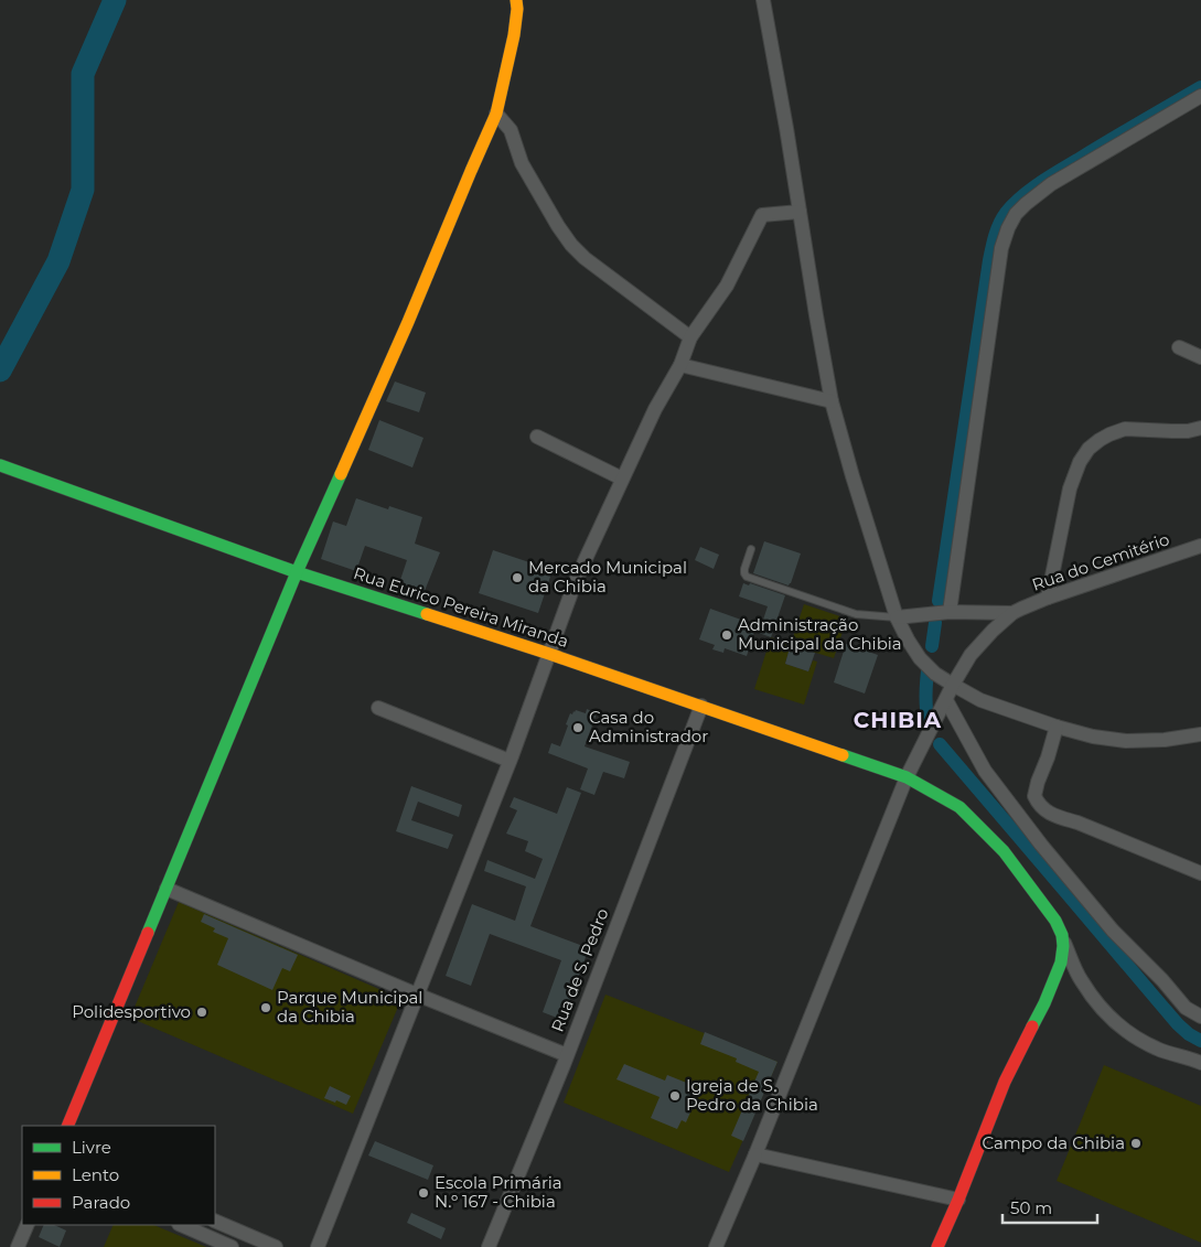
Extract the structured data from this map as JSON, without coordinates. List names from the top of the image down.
{
  "streets": {
    "street": ["Rua do Cemitério", "Rua Eurico Pereira Miranda", "Rua de S. Pedro"]
  },
  "crossings": [
    ["Rua Eurico Pereira Miranda", "Rua de S. Pedro"]
  ],
  "districts": ["CHIBIA"],
  "places": [
    "Mercado Municipal da Chibia",
    "Administração Municipal da Chibia",
    "Casa do Administrador",
    "Parque Municipal da Chibia",
    "Polidesportivo",
    "Igreja de S. Pedro da Chibia",
    "Campo da Chibia",
    "Escola Primária N.º 167 - Chibia"
  ],
  "legend": ["Livre", "Lento", "Parado"],
  "scale_bar": "50 m"
}
